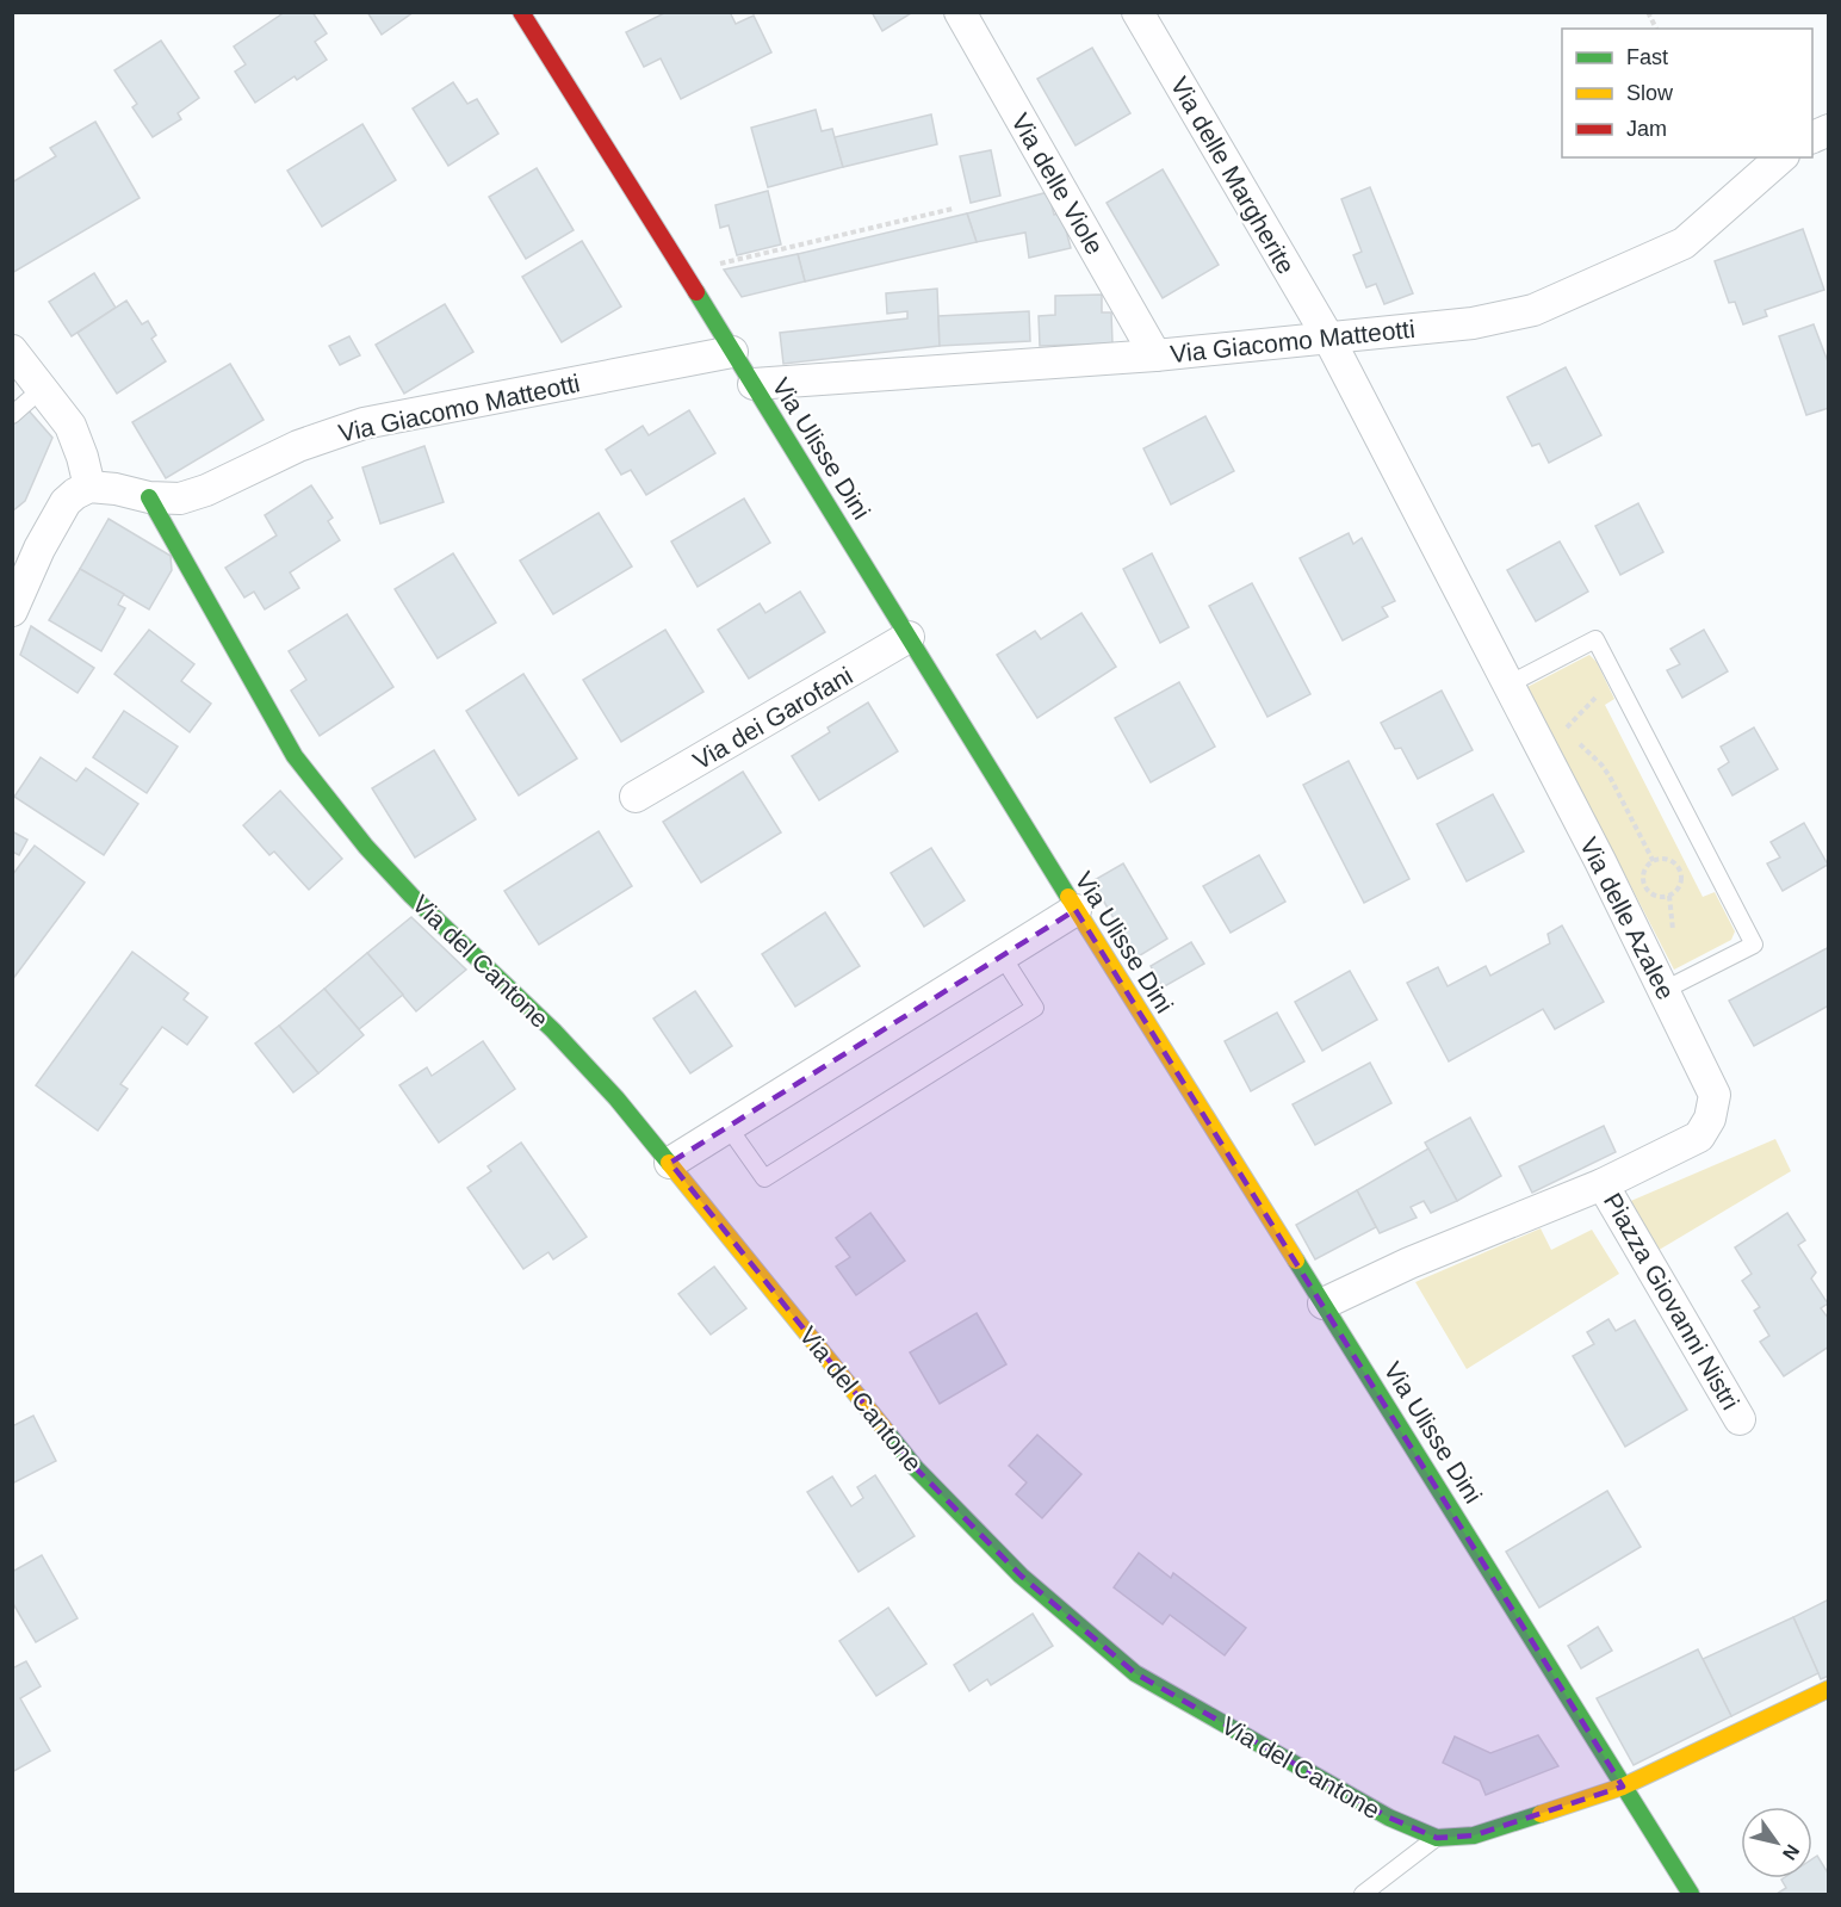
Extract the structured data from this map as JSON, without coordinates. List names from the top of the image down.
{
  "streets": {
    "street": [
      "Via delle Margherite",
      "Via delle Viole",
      "Via Giacomo Matteotti",
      "Via Ulisse Dini",
      "Via dei Garofani",
      "Via delle Azalee",
      "Via del Cantone",
      "Piazza Giovanni Nistri"
    ]
  },
  "crossings": [
    ["Via delle Margherite", "Via Giacomo Matteotti"],
    ["Via delle Margherite", "Via delle Azalee"],
    ["Via delle Viole", "Via Giacomo Matteotti"],
    ["Via Giacomo Matteotti", "Via Ulisse Dini"],
    ["Via Giacomo Matteotti", "Via delle Azalee"],
    ["Via Giacomo Matteotti", "Via del Cantone"],
    ["Via Ulisse Dini", "Via dei Garofani"],
    ["Via Ulisse Dini", "Via delle Azalee"],
    ["Via Ulisse Dini", "Via del Cantone"],
    ["Via delle Azalee", "Piazza Giovanni Nistri"]
  ],
  "legend": ["Fast", "Slow", "Jam"],
  "north": "bottom right"
}
